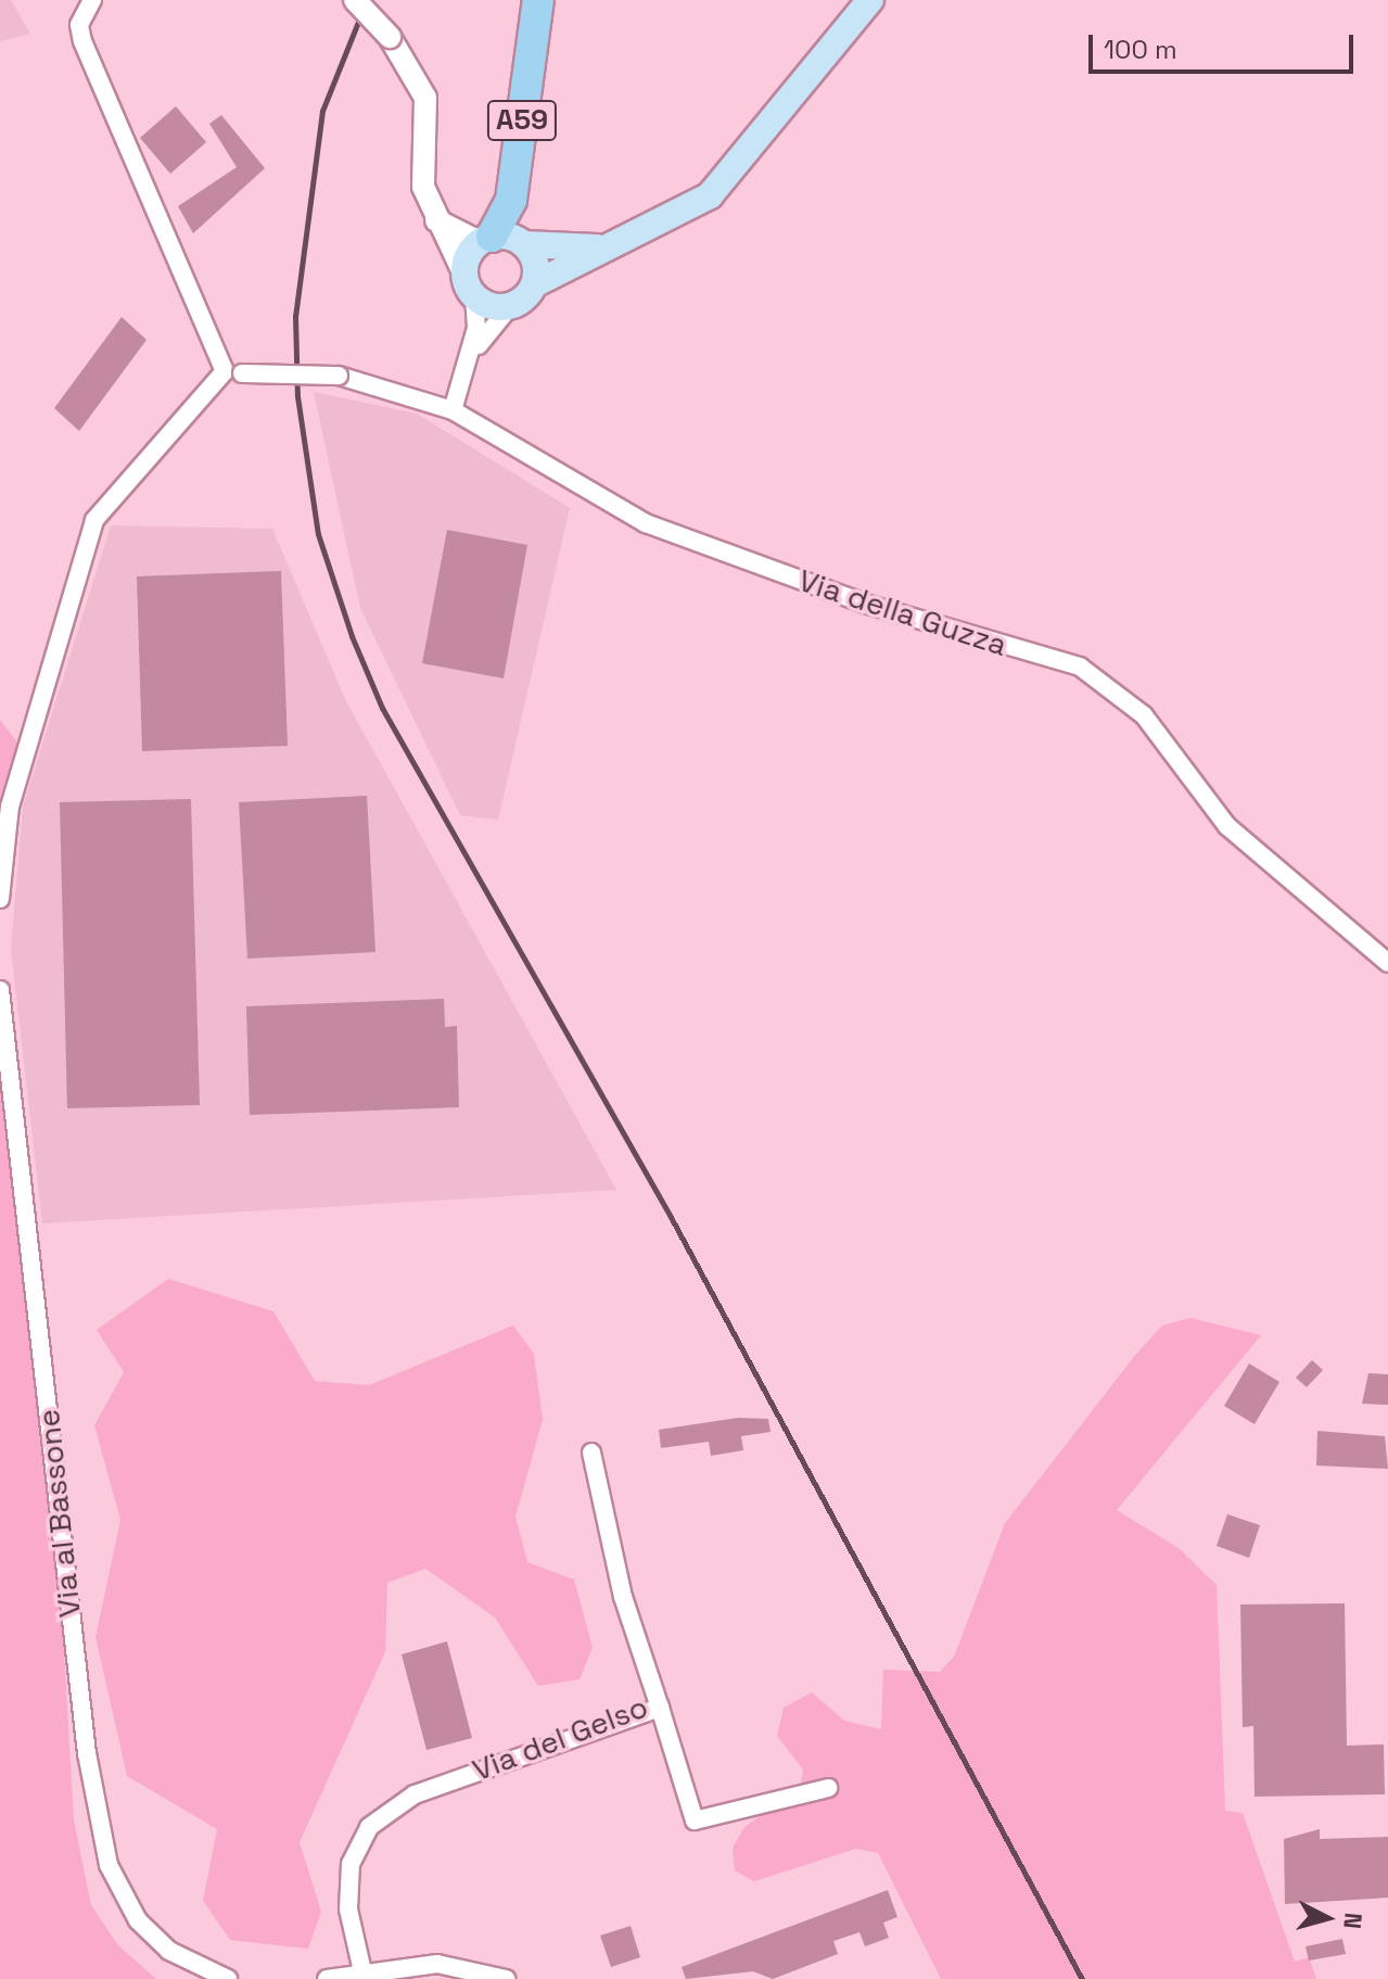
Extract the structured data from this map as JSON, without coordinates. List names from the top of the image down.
{
  "streets": {
    "highway": ["A59"],
    "street": ["Via della Guzza", "Via al Bassone", "Via del Gelso"]
  },
  "scale_bar": "100 m",
  "north": "right"
}
